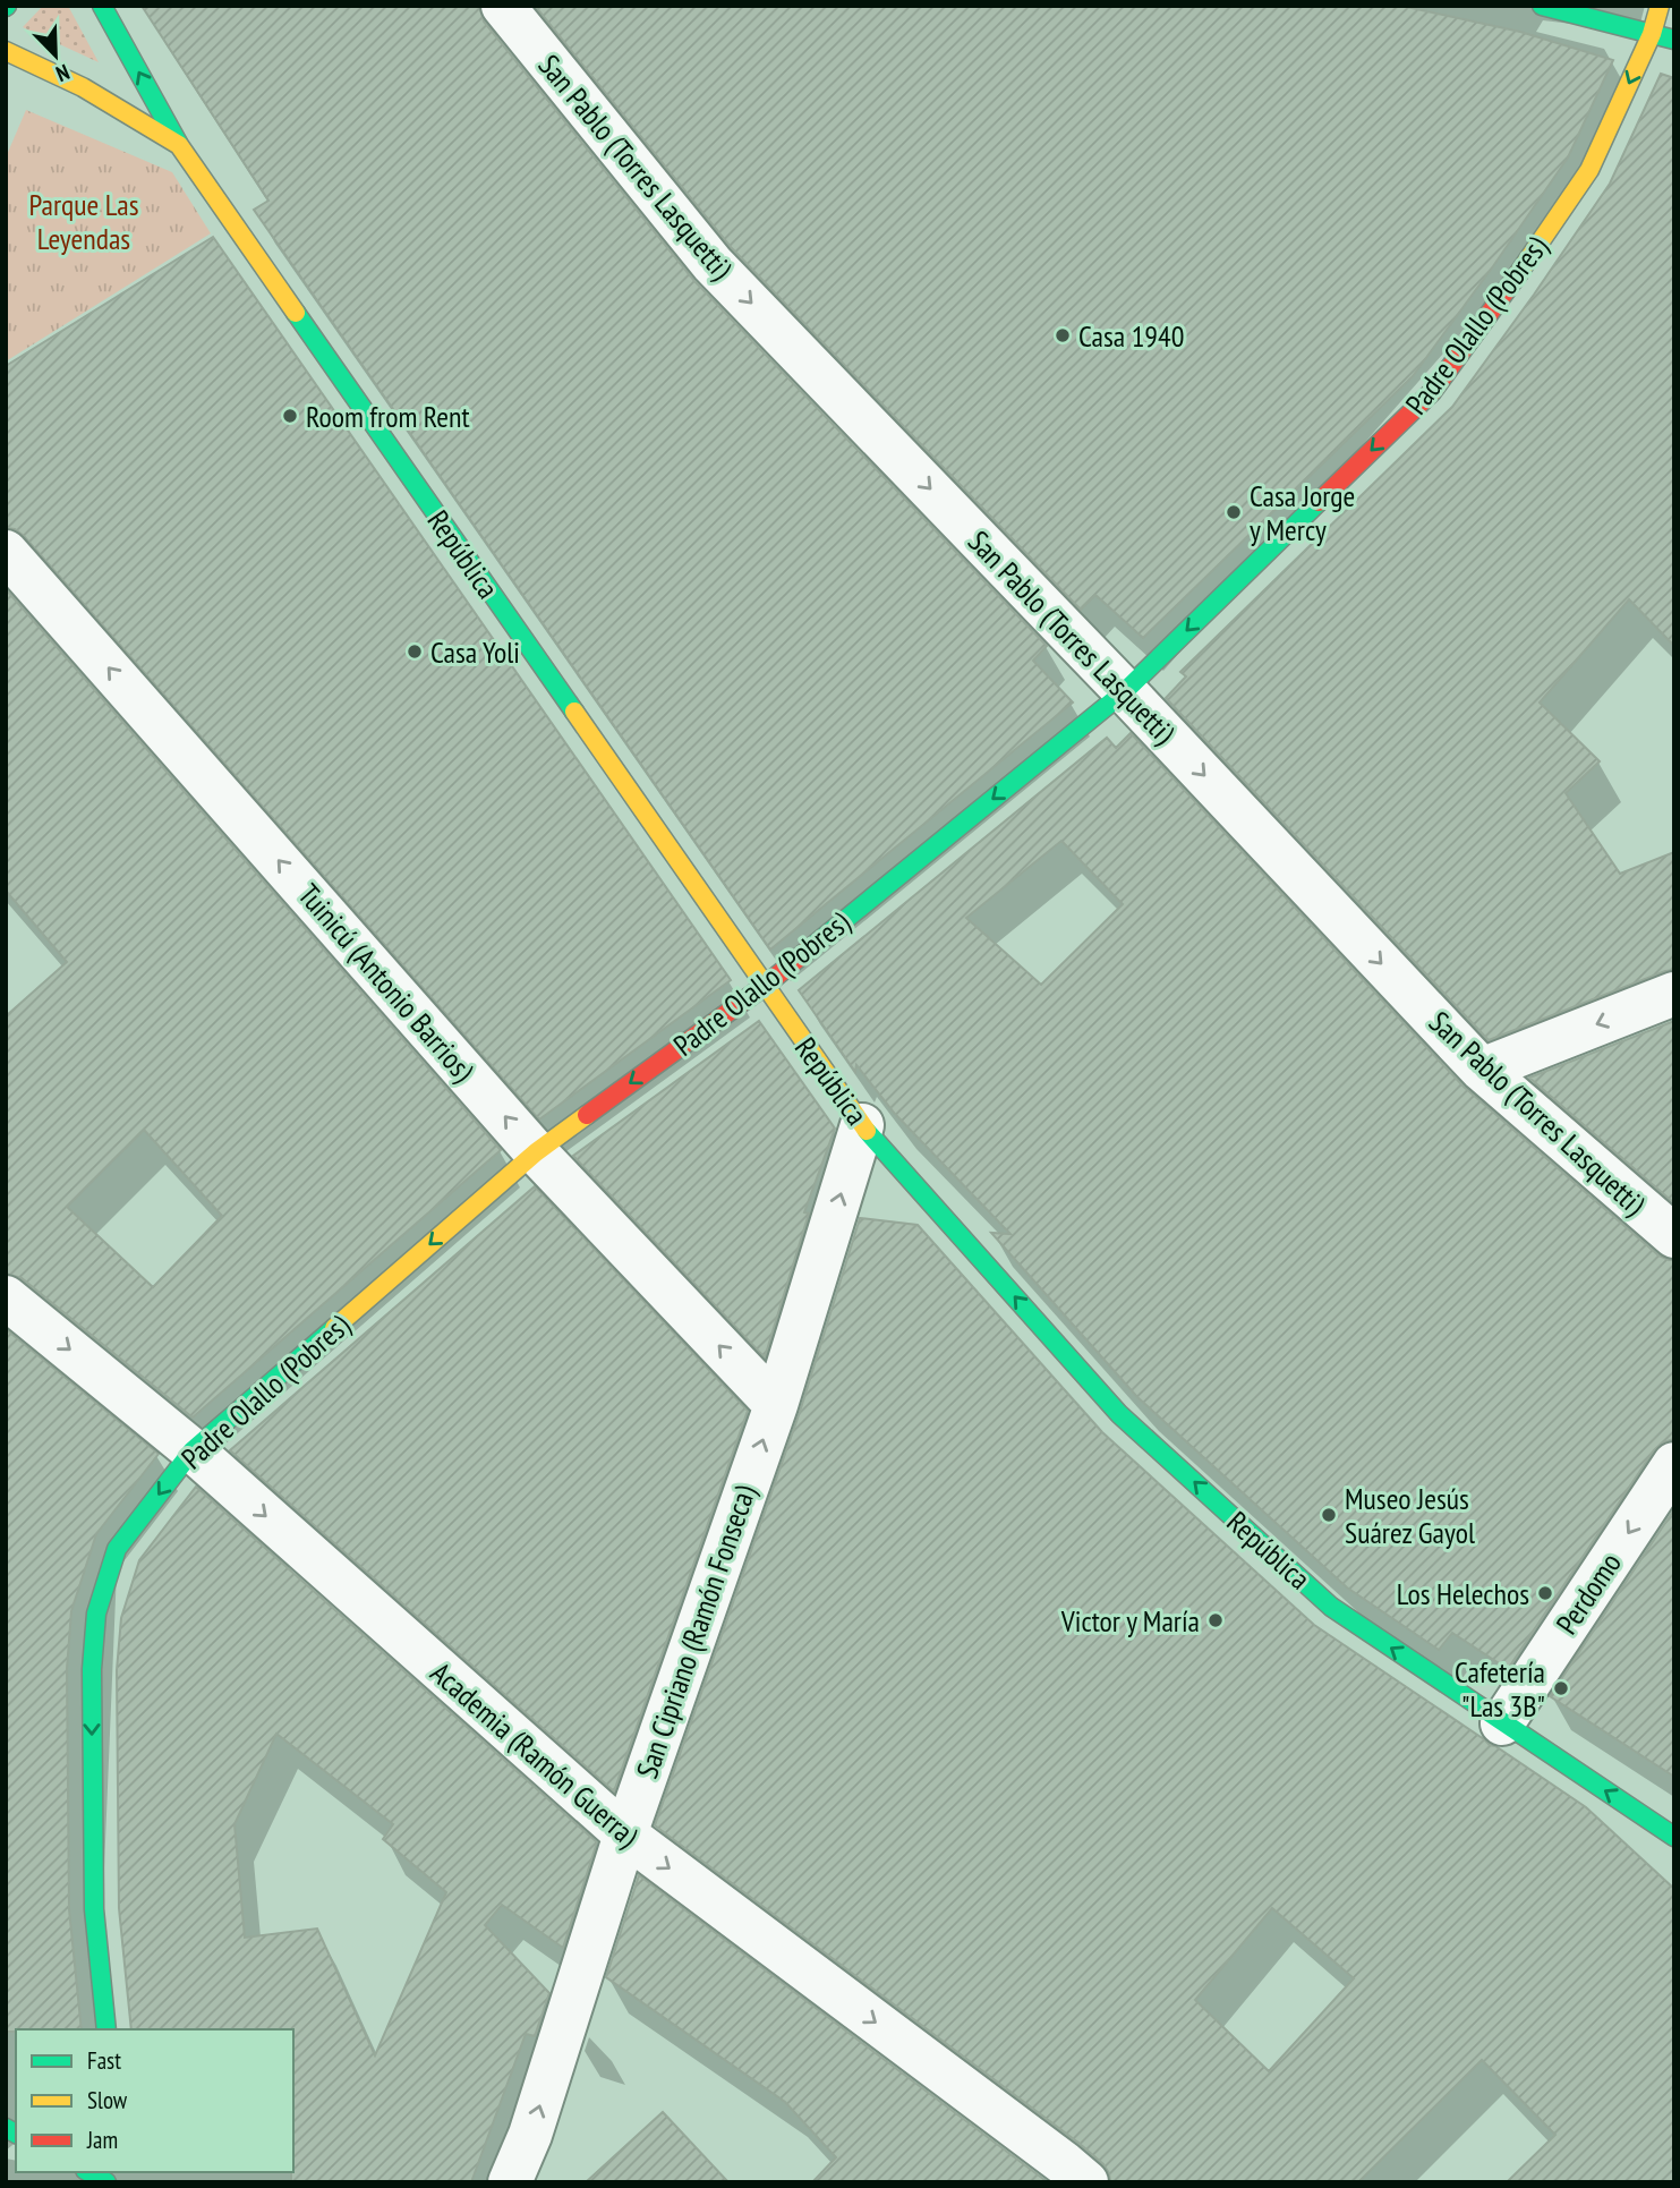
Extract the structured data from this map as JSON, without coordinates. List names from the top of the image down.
{
  "streets": {
    "street": [
      "San Pablo (Torres Lasquetti)",
      "Padre Olallo (Pobres)",
      "República",
      "Tuinicú (Antonio Barrios)",
      "Perdomo",
      "San Cipriano (Ramón Fonseca)",
      "Academia (Ramón Guerra)"
    ]
  },
  "crossings": [
    ["San Pablo (Torres Lasquetti)", "Padre Olallo (Pobres)"],
    ["Padre Olallo (Pobres)", "República"],
    ["Padre Olallo (Pobres)", "Tuinicú (Antonio Barrios)"],
    ["Padre Olallo (Pobres)", "Academia (Ramón Guerra)"],
    ["República", "Perdomo"],
    ["República", "San Cipriano (Ramón Fonseca)"],
    ["Tuinicú (Antonio Barrios)", "San Cipriano (Ramón Fonseca)"],
    ["San Cipriano (Ramón Fonseca)", "Academia (Ramón Guerra)"]
  ],
  "one_way": [
    "San Pablo (Torres Lasquetti)",
    "Padre Olallo (Pobres)",
    "República",
    "Tuinicú (Antonio Barrios)",
    "Perdomo",
    "San Cipriano (Ramón Fonseca)",
    "Academia (Ramón Guerra)"
  ],
  "parks": ["Parque Las Leyendas"],
  "places": [
    "Casa 1940",
    "Room from Rent",
    "Casa Jorge y Mercy",
    "Casa Yoli",
    "Museo Jesús Suárez Gayol",
    "Los Helechos",
    "Victor y María",
    "Cafetería \"Las 3B\""
  ],
  "legend": ["Fast", "Slow", "Jam"],
  "north": "bottom right"
}
